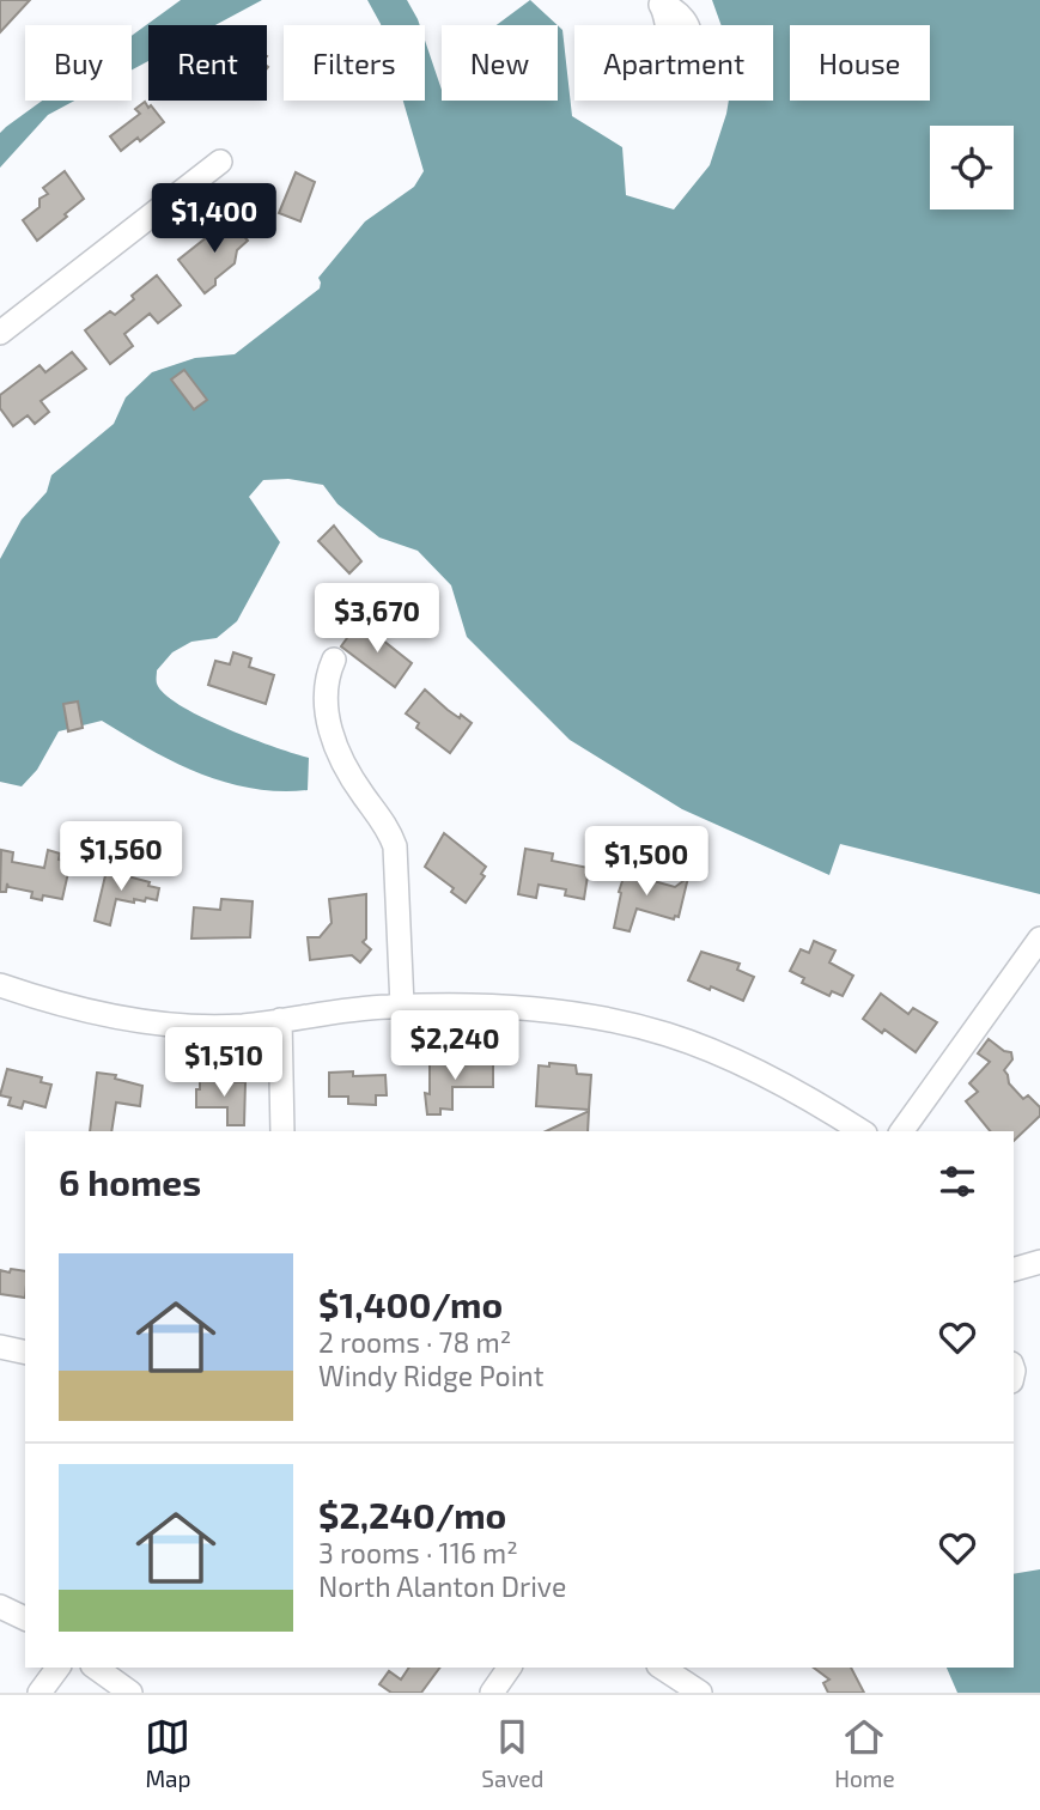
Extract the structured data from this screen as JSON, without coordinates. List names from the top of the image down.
{
  "page": {
    "chip": [
      "Buy",
      "Rent",
      "Filters",
      "New",
      "Apartment",
      "House"
    ],
    "price": [
      "$1,400",
      "$3,670",
      "$1,560",
      "$1,500",
      "$2,240",
      "$1,510"
    ],
    "heading": "6 homes",
    "list": [
      {
        "name": "$1,400/mo",
        "note": "2 rooms · 78 m² · Windy Ridge Point"
      },
      {
        "name": "$2,240/mo",
        "note": "3 rooms · 116 m² · North Alanton Drive"
      }
    ],
    "tabs": ["Map", "Saved", "Home"]
  }
}
